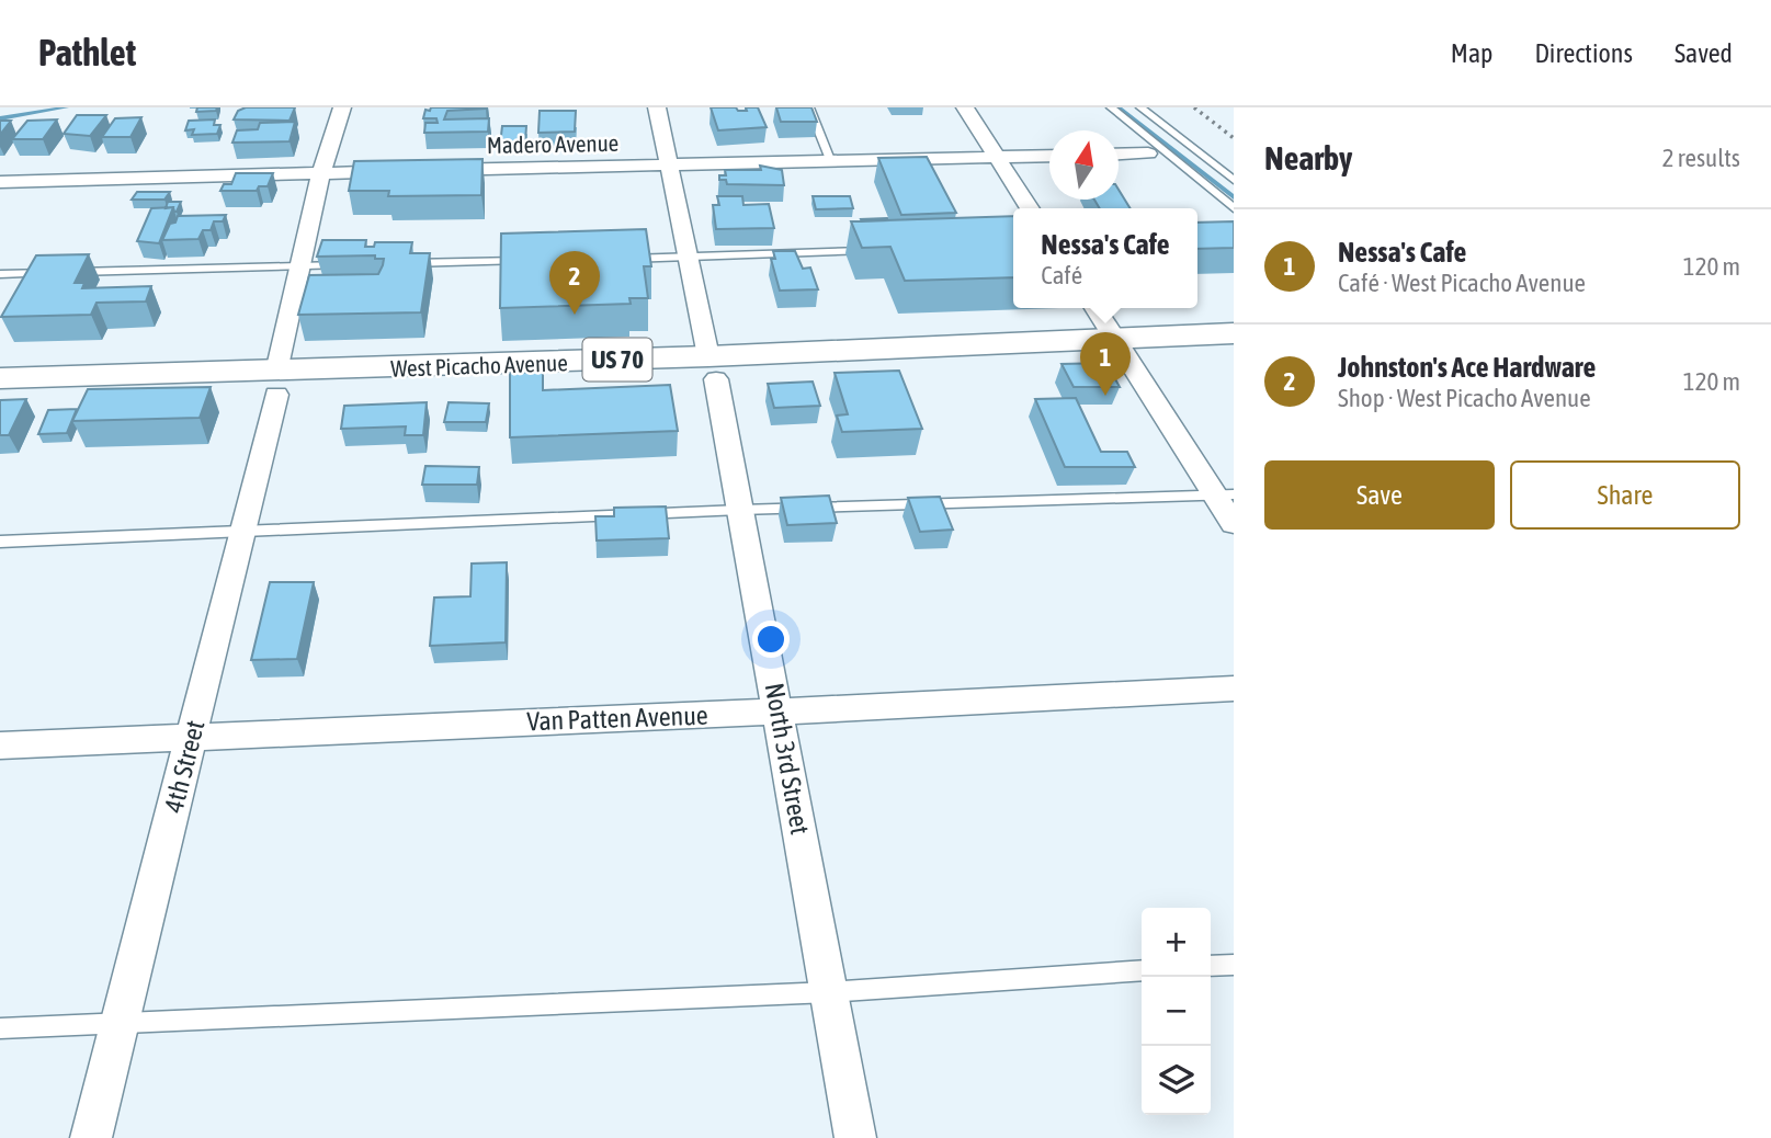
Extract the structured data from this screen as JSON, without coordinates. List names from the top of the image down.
{
  "streets": {
    "main road": ["US 70", "West Picacho Avenue"],
    "street": [
      "Madero Avenue",
      "Van Patten Avenue",
      "North 3rd Street",
      "4th Street"
    ]
  },
  "crossings": [
    ["Madero Avenue", "North 3rd Street"],
    ["Madero Avenue", "4th Street"],
    ["West Picacho Avenue", "North 3rd Street"],
    ["West Picacho Avenue", "4th Street"],
    ["Van Patten Avenue", "North 3rd Street"],
    ["Van Patten Avenue", "4th Street"]
  ],
  "north": "top",
  "page": {
    "header": "Pathlet",
    "nav": ["Map", "Directions", "Saved"],
    "heading": ["Nearby", "2 results"],
    "list": [
      {
        "mark": "1",
        "name": "Nessa's Cafe",
        "note": "Café · West Picacho Avenue",
        "value": "120 m"
      },
      {
        "mark": "2",
        "name": "Johnston's Ace Hardware",
        "note": "Shop · West Picacho Avenue",
        "value": "120 m"
      }
    ],
    "popup": ["Nessa's Cafe", "Café"],
    "pins": ["2", "1"],
    "buttons": ["Save", "Share"],
    "map_buttons": ["+", "−"]
  }
}
